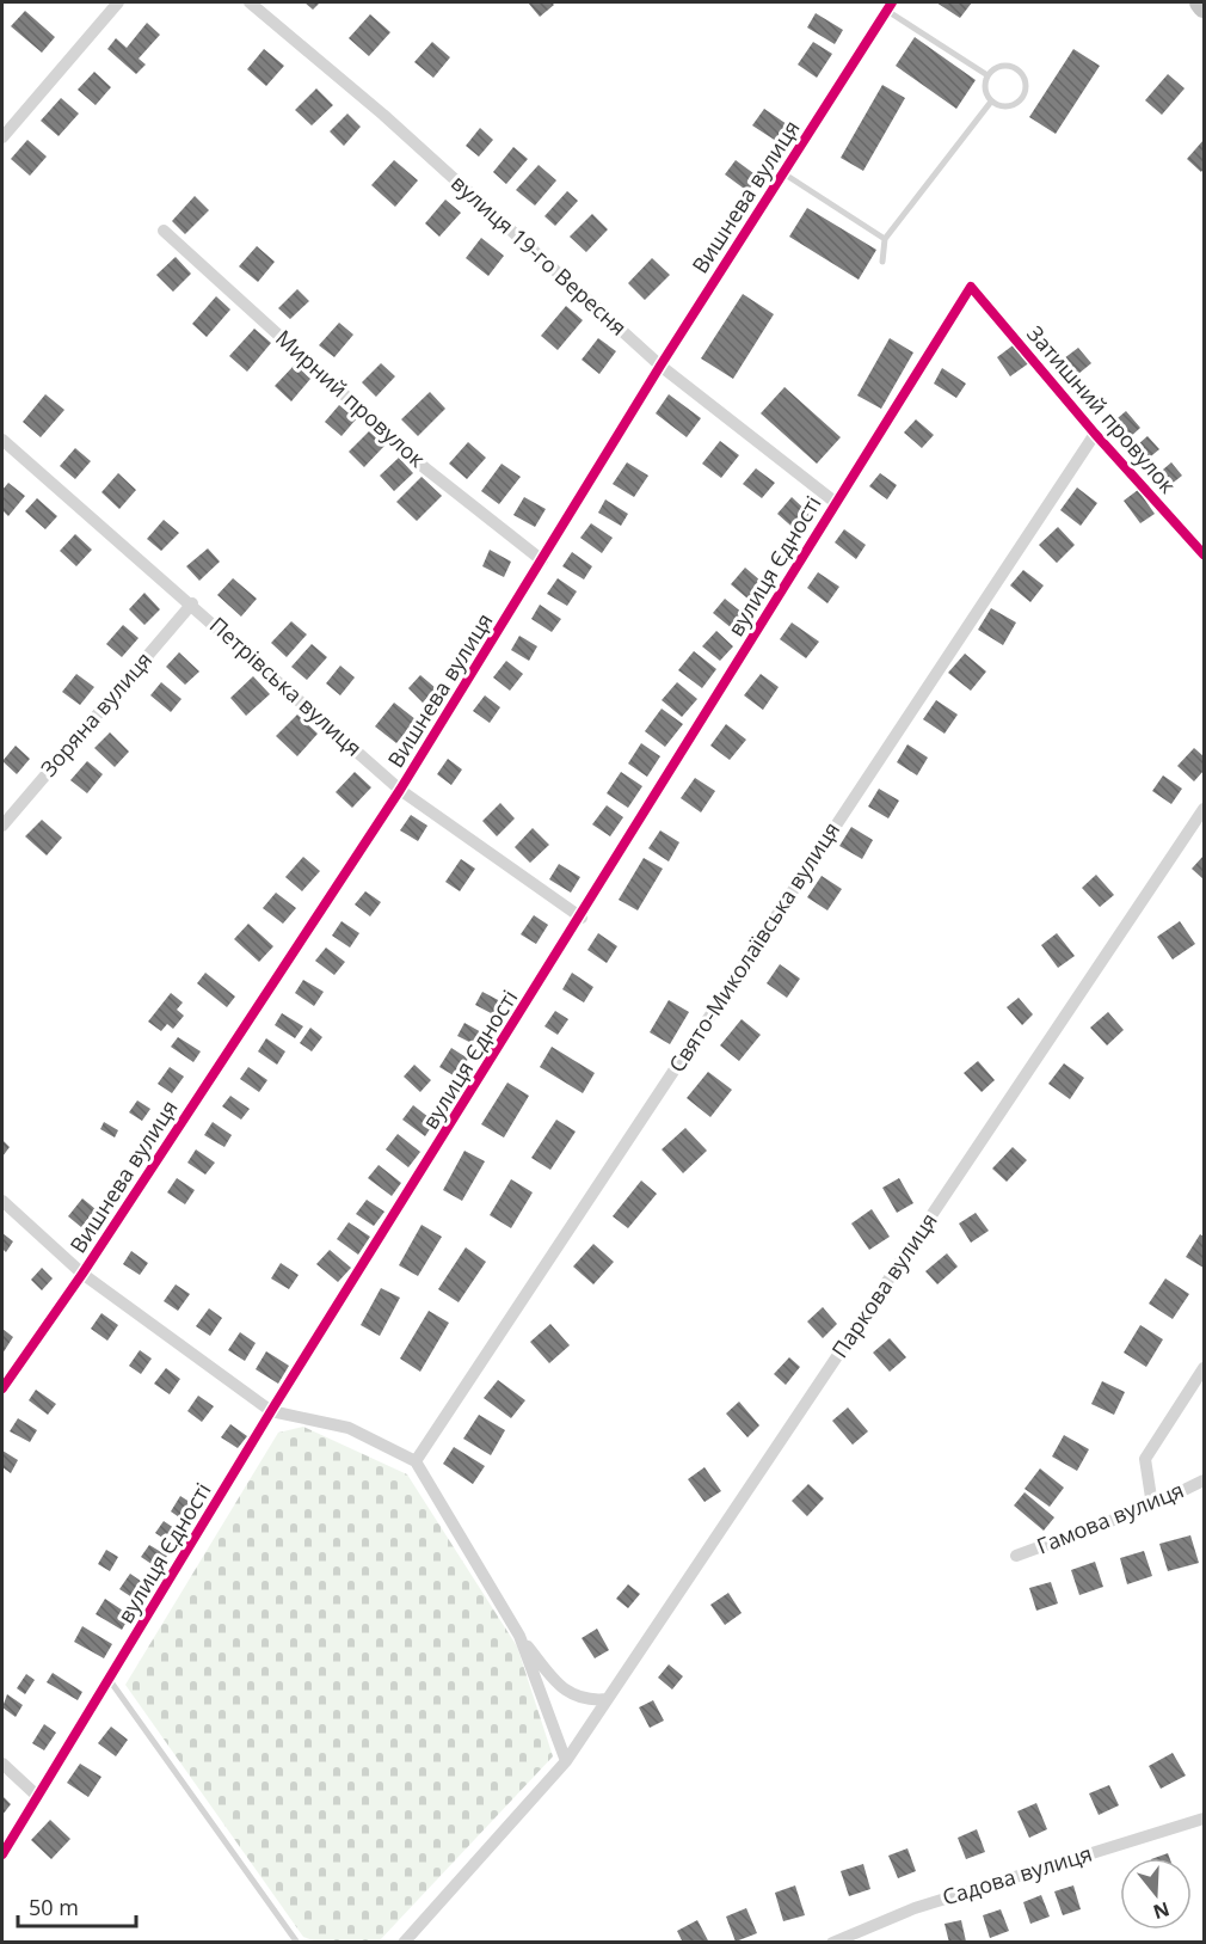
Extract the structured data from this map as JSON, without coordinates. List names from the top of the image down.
{
  "streets": {
    "street": [
      "Вишнева вулиця",
      "вулиця 19-го Вересня",
      "Мирний провулок",
      "Затишний провулок",
      "вулиця Єдності",
      "Петрівська вулиця",
      "Зоряна вулиця",
      "Свято-Миколаївська вулиця",
      "Паркова вулиця",
      "Гамова вулиця",
      "Садова вулиця"
    ]
  },
  "crossings": [
    ["Вишнева вулиця", "вулиця 19-го Вересня"],
    ["Вишнева вулиця", "Мирний провулок"],
    ["Вишнева вулиця", "Петрівська вулиця"],
    ["вулиця 19-го Вересня", "вулиця Єдності"],
    ["Затишний провулок", "вулиця Єдності"],
    ["Затишний провулок", "Свято-Миколаївська вулиця"],
    ["вулиця Єдності", "Петрівська вулиця"],
    ["Петрівська вулиця", "Зоряна вулиця"]
  ],
  "scale_bar": "50 m",
  "north": "bottom"
}
